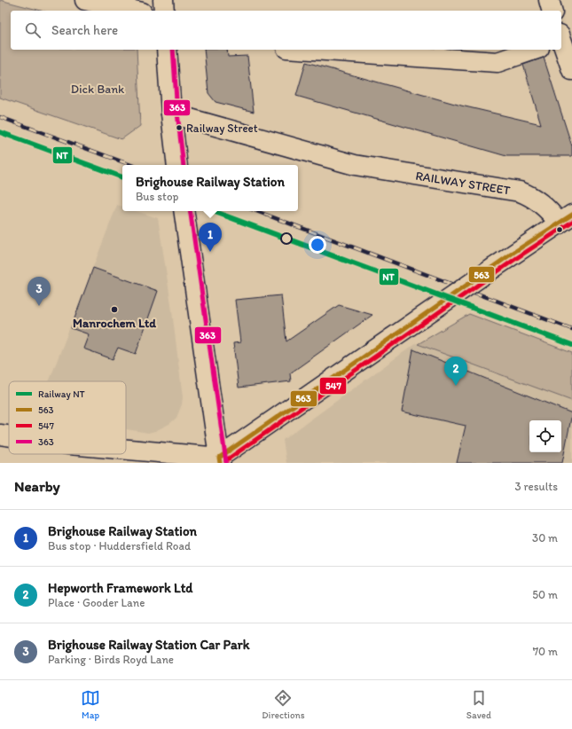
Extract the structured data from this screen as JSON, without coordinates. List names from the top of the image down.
{
  "streets": {
    "street": ["RAILWAY STREET"]
  },
  "parks": ["Dick Bank"],
  "places": ["Railway Street", "Manrochem Ltd"],
  "lines": [
    "transit line 363",
    "rail line NT",
    "transit line 563",
    "transit line 547"
  ],
  "legend": [
    "Railway NT",
    "563",
    "547",
    "363"
  ],
  "page": {
    "search": "Search here",
    "popup": ["Brighouse Railway Station", "Bus stop"],
    "pins": ["1", "3", "2"],
    "heading": ["Nearby", "3 results"],
    "list": [
      {
        "mark": "1",
        "name": "Brighouse Railway Station",
        "note": "Bus stop · Huddersfield Road",
        "value": "30 m"
      },
      {
        "mark": "2",
        "name": "Hepworth Framework Ltd",
        "note": "Place · Gooder Lane",
        "value": "50 m"
      },
      {
        "mark": "3",
        "name": "Brighouse Railway Station Car Park",
        "note": "Parking · Birds Royd Lane",
        "value": "70 m"
      }
    ],
    "nav": ["Map", "Directions", "Saved"]
  }
}
